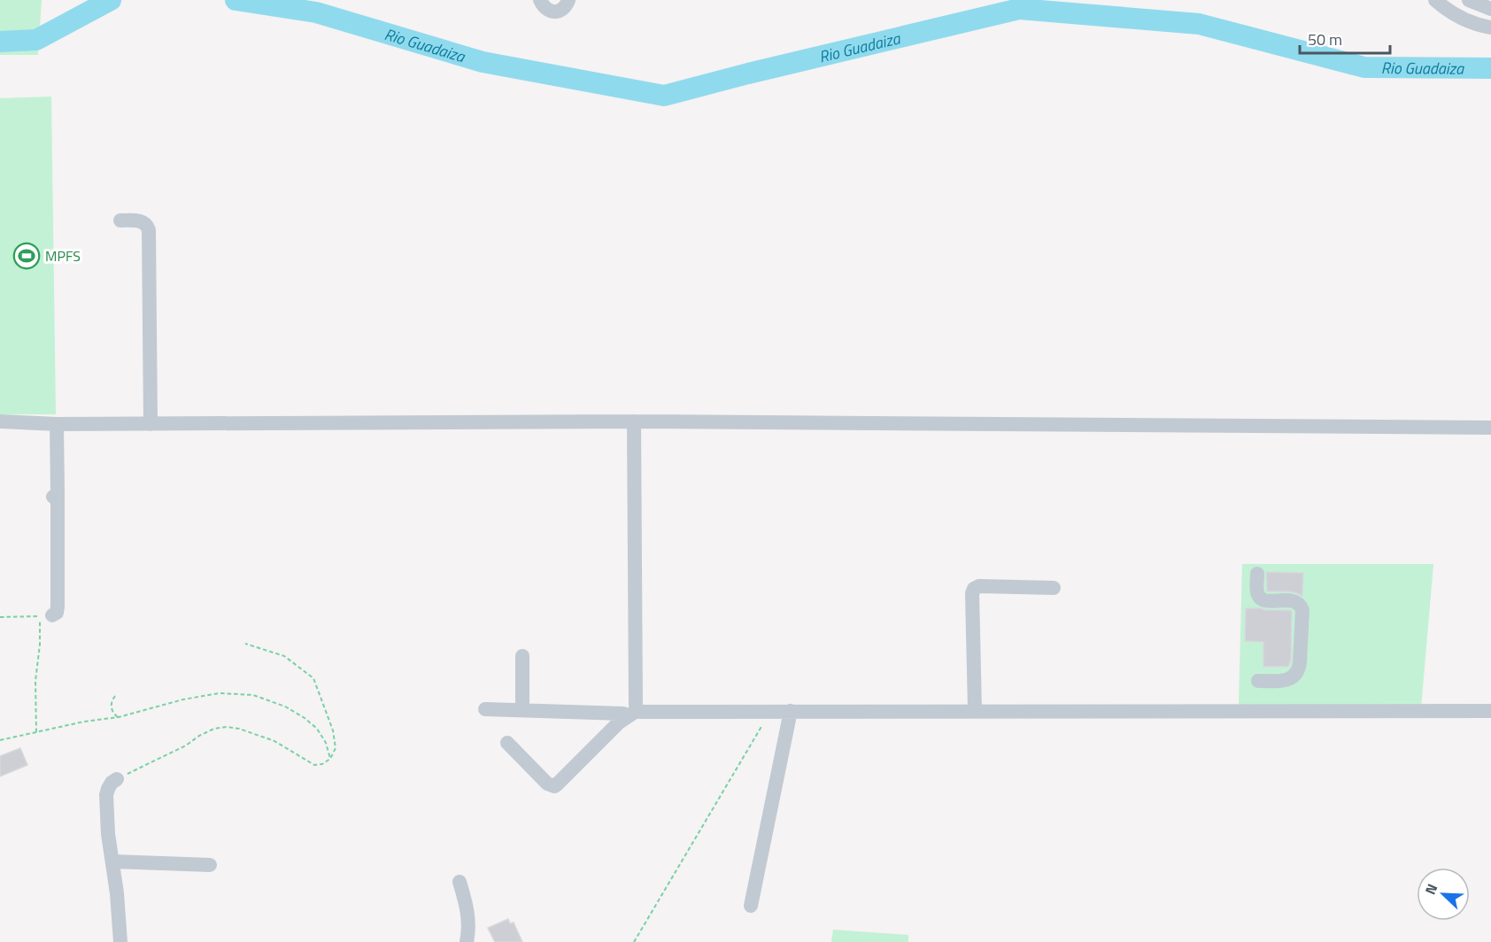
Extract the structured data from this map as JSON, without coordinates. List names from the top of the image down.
{
  "water": ["Rio Guadaiza"],
  "places": {
    "sports": ["MPFS"]
  },
  "scale_bar": "50 m",
  "north": "top left"
}
